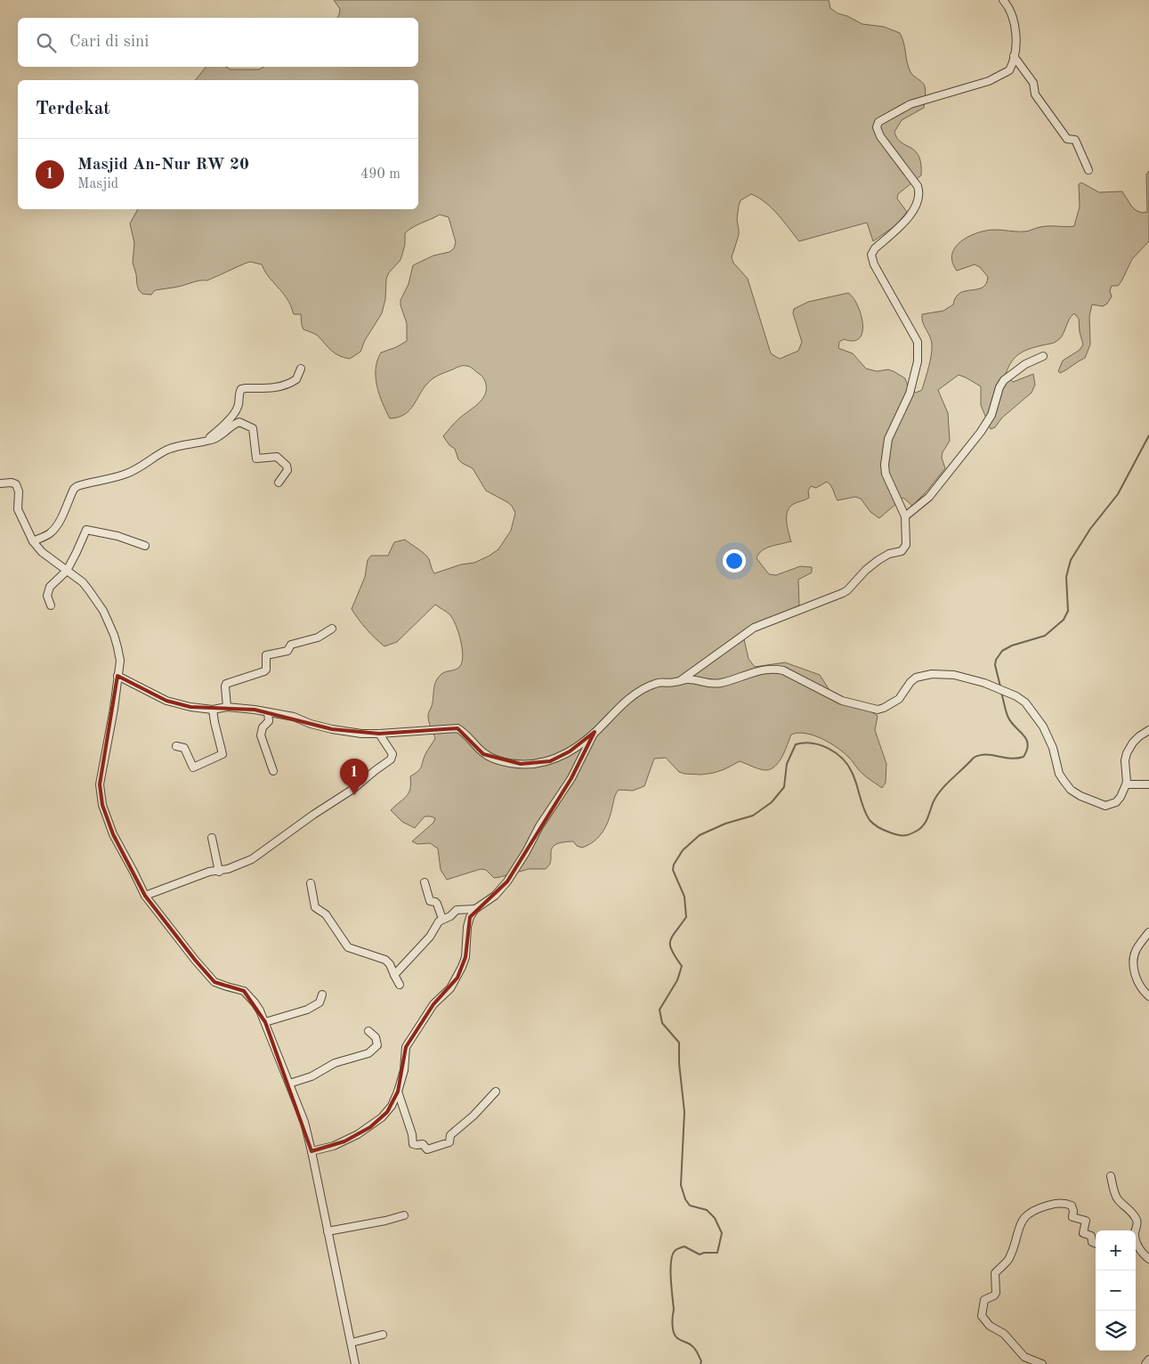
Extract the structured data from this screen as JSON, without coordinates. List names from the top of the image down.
{
  "page": {
    "search": "Cari di sini",
    "heading": "Terdekat",
    "list": [
      {
        "mark": "1",
        "name": "Masjid An-Nur RW 20",
        "note": "Masjid",
        "value": "490 m"
      }
    ],
    "pins": "1",
    "map_buttons": ["+", "−"]
  }
}
